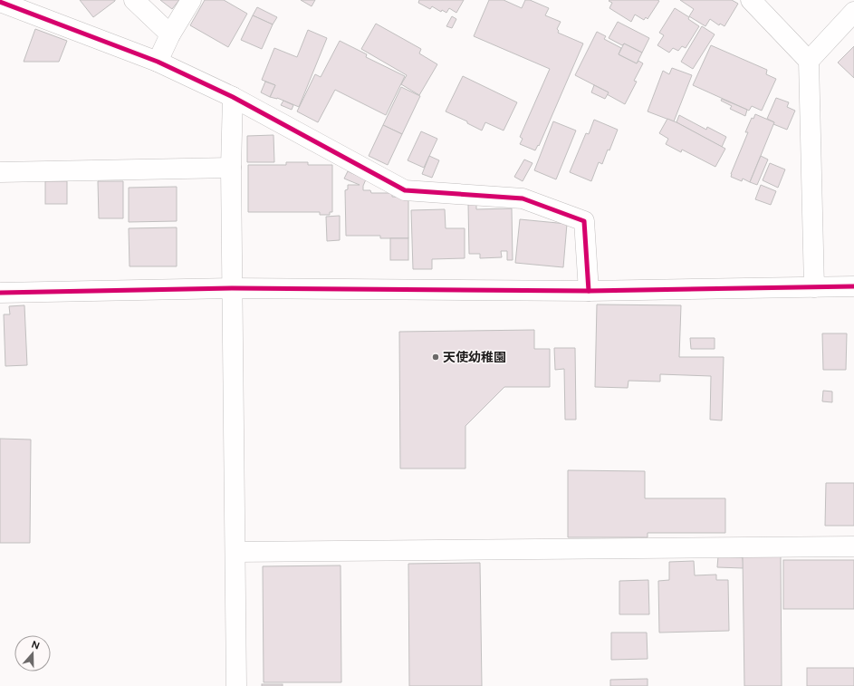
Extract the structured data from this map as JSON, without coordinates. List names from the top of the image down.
{
  "places": ["天使幼稚園"],
  "north": "top"
}
